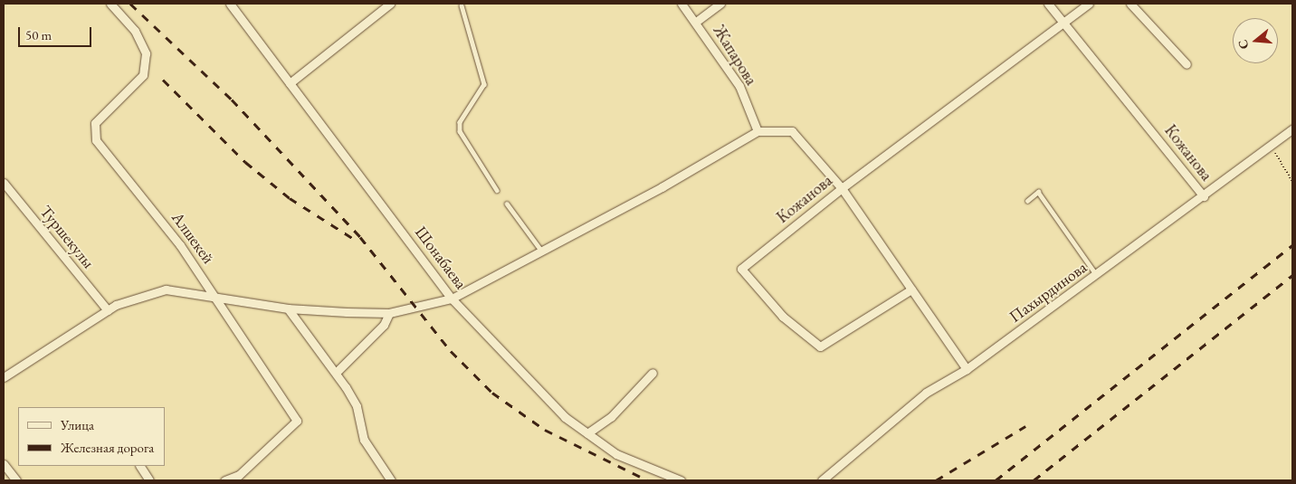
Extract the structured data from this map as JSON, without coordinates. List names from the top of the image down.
{
  "streets": {
    "street": [
      "Жапарова",
      "Кожанова",
      "Туршекулы",
      "Алшекей",
      "Шонабаева",
      "Пахырдинова"
    ]
  },
  "crossings": [
    ["Кожанова", "Пахырдинова"]
  ],
  "legend": ["Улица", "Железная дорога"],
  "scale_bar": "50 m",
  "north": "left"
}
